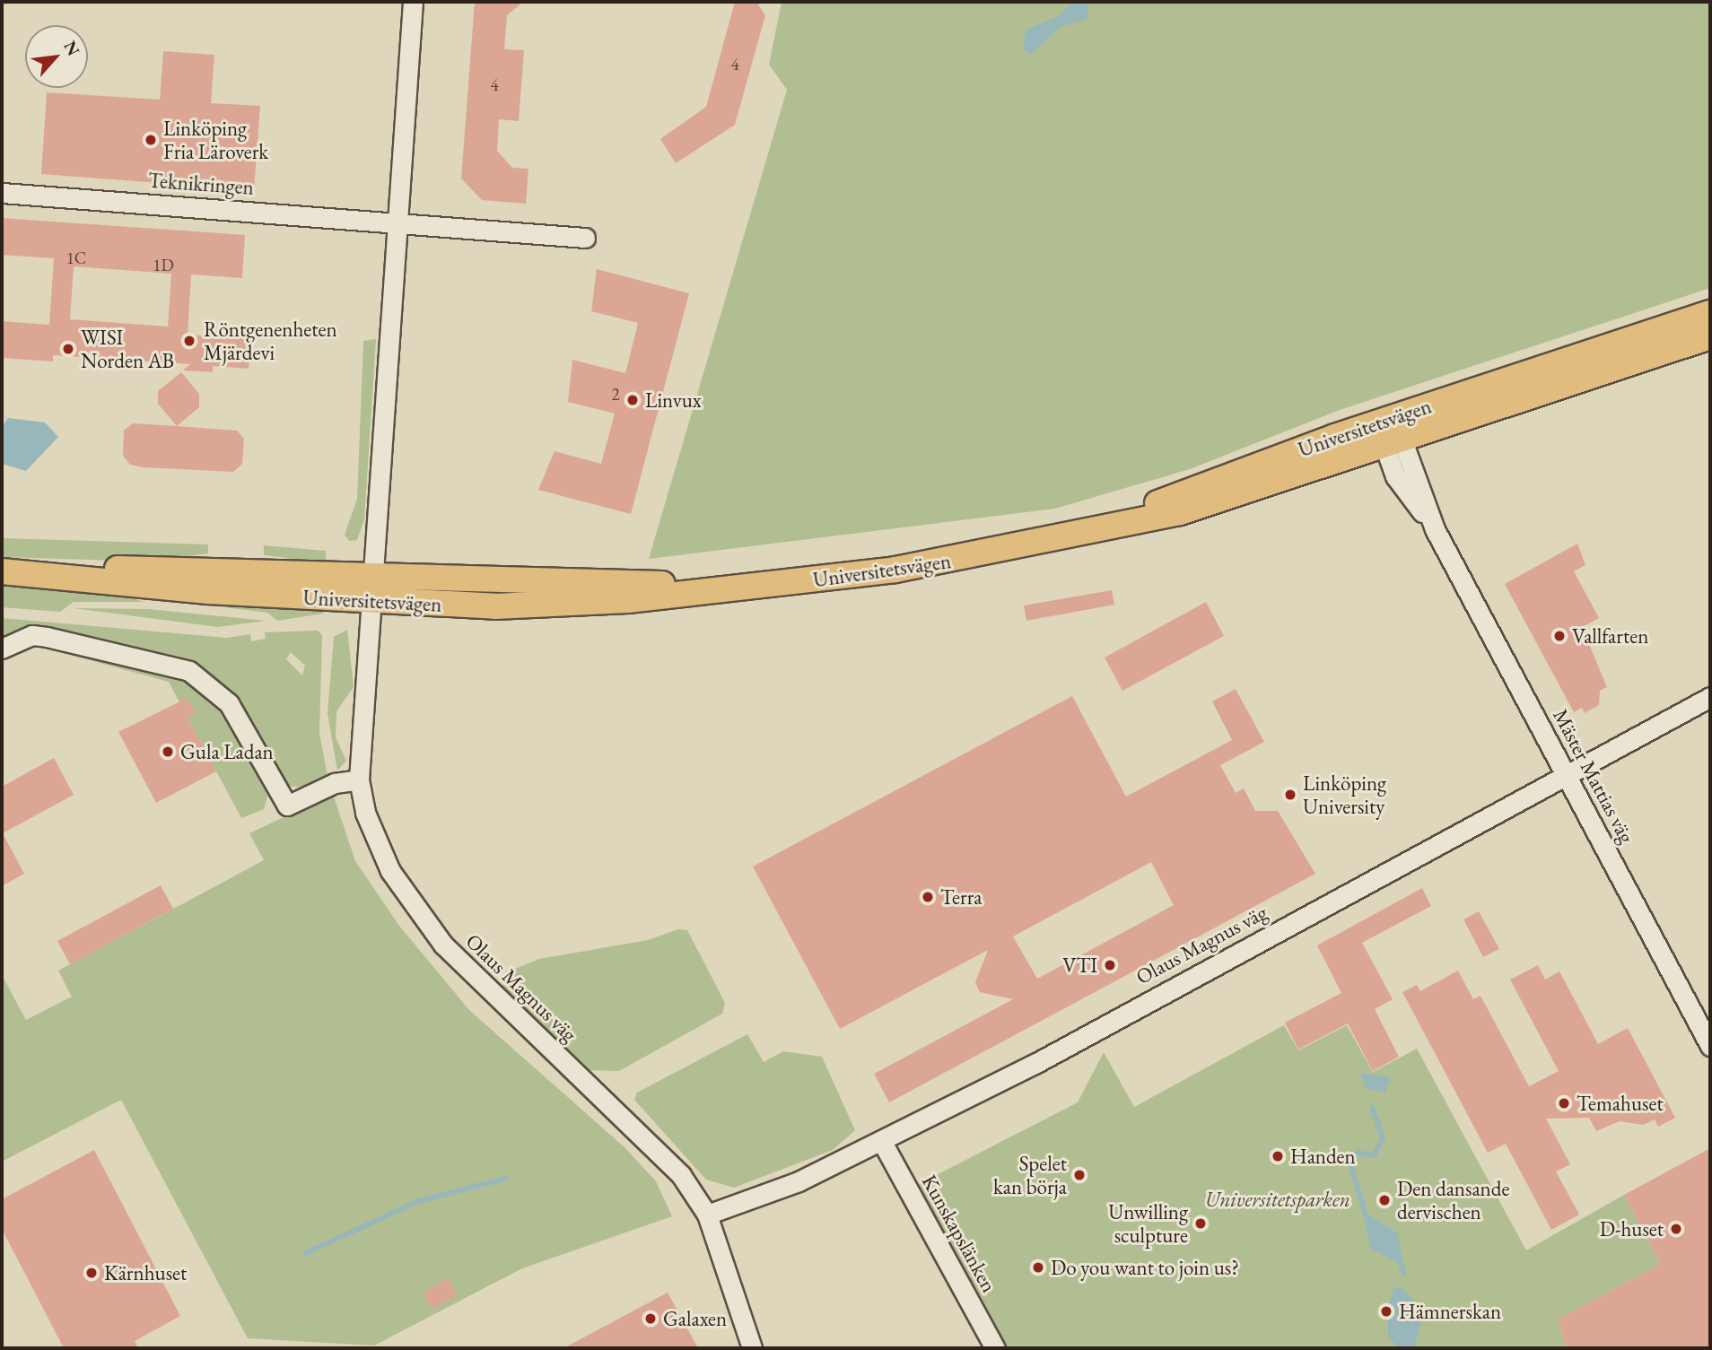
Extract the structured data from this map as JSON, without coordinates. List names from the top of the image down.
{
  "streets": {
    "main road": ["Universitetsvägen"],
    "street": [
      "Teknikringen",
      "Mäster Mattias väg",
      "Olaus Magnus väg",
      "Kunskapslänken"
    ]
  },
  "crossings": [
    ["Universitetsvägen", "Mäster Mattias väg"],
    ["Universitetsvägen", "Olaus Magnus väg"],
    ["Mäster Mattias väg", "Olaus Magnus väg"],
    ["Olaus Magnus väg", "Kunskapslänken"]
  ],
  "parks": ["Universitetsparken"],
  "places": [
    "Linköping Fria Läroverk",
    "Röntgenenheten Mjärdevi",
    "WISI Norden AB",
    "Linvux",
    "Vallfarten",
    "Gula Ladan",
    "Linköping University",
    "Terra",
    "VTI",
    "Temahuset",
    "Handen",
    "Spelet kan börja",
    "Den dansande dervischen",
    "Unwilling sculpture",
    "D-huset",
    "Do you want to join us?",
    "Kärnhuset",
    "Hämnerskan",
    "Galaxen"
  ],
  "house_numbers": [
    "4",
    "4",
    "1C",
    "1D",
    "2"
  ],
  "north": "top right"
}
